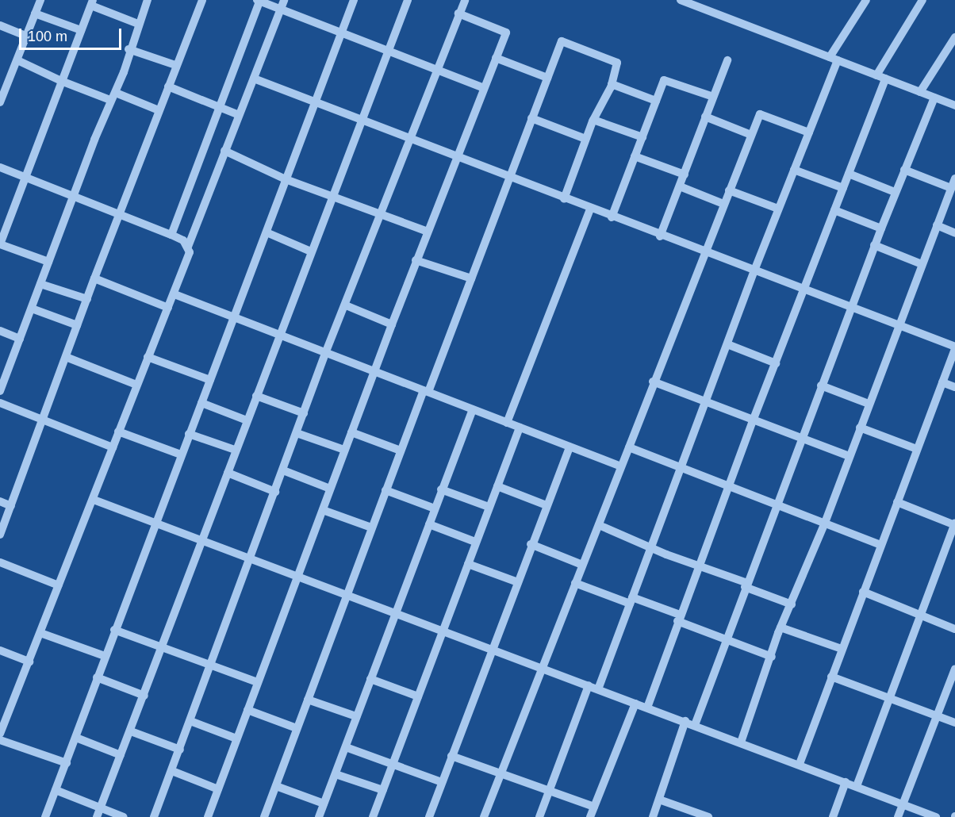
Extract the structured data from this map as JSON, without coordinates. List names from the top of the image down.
{
  "scale_bar": "100 m"
}
